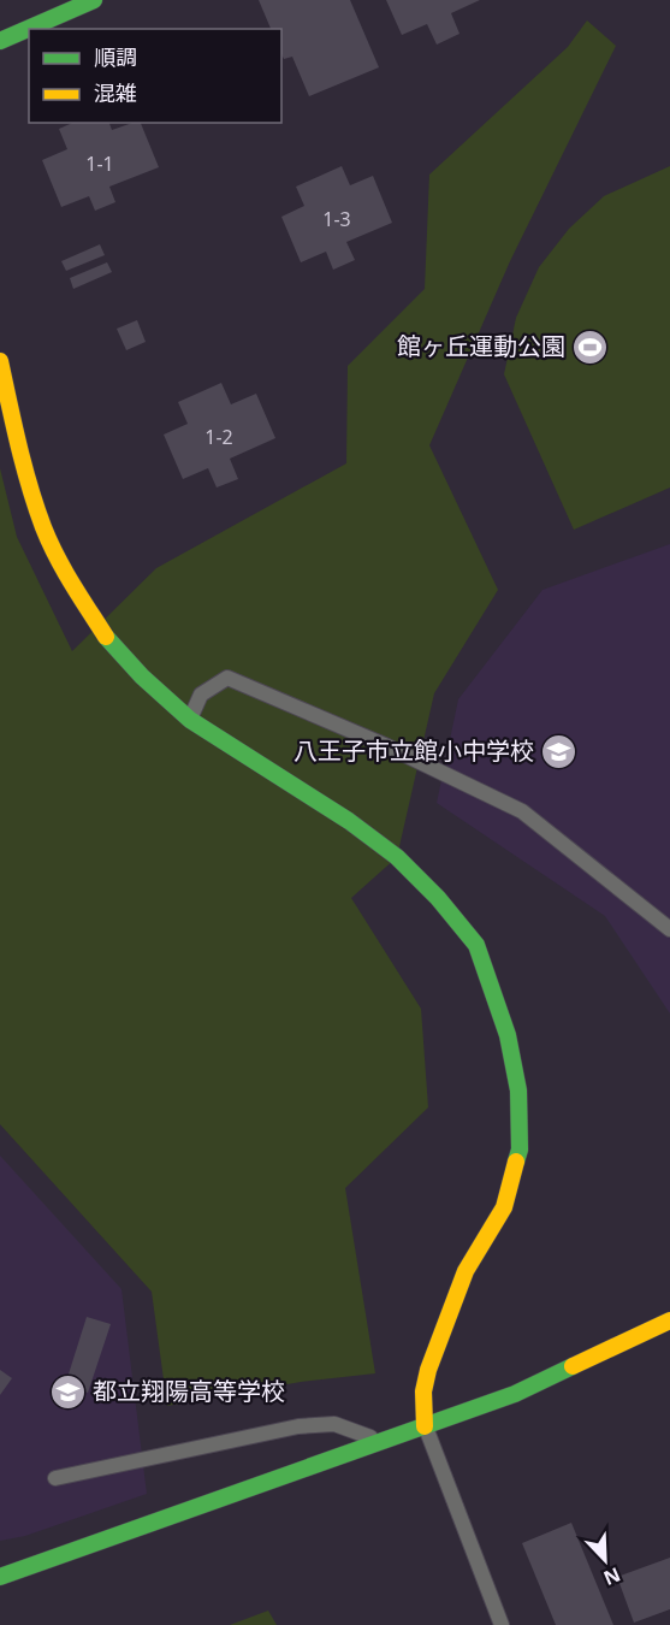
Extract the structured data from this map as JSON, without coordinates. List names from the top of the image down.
{
  "places": {
    "sports": ["館ヶ丘運動公園"],
    "school or university": ["八王子市立館小中学校", "都立翔陽高等学校"]
  },
  "house_numbers": ["1-1", "1-3", "1-2"],
  "legend": ["順調", "混雑"],
  "north": "bottom right"
}
